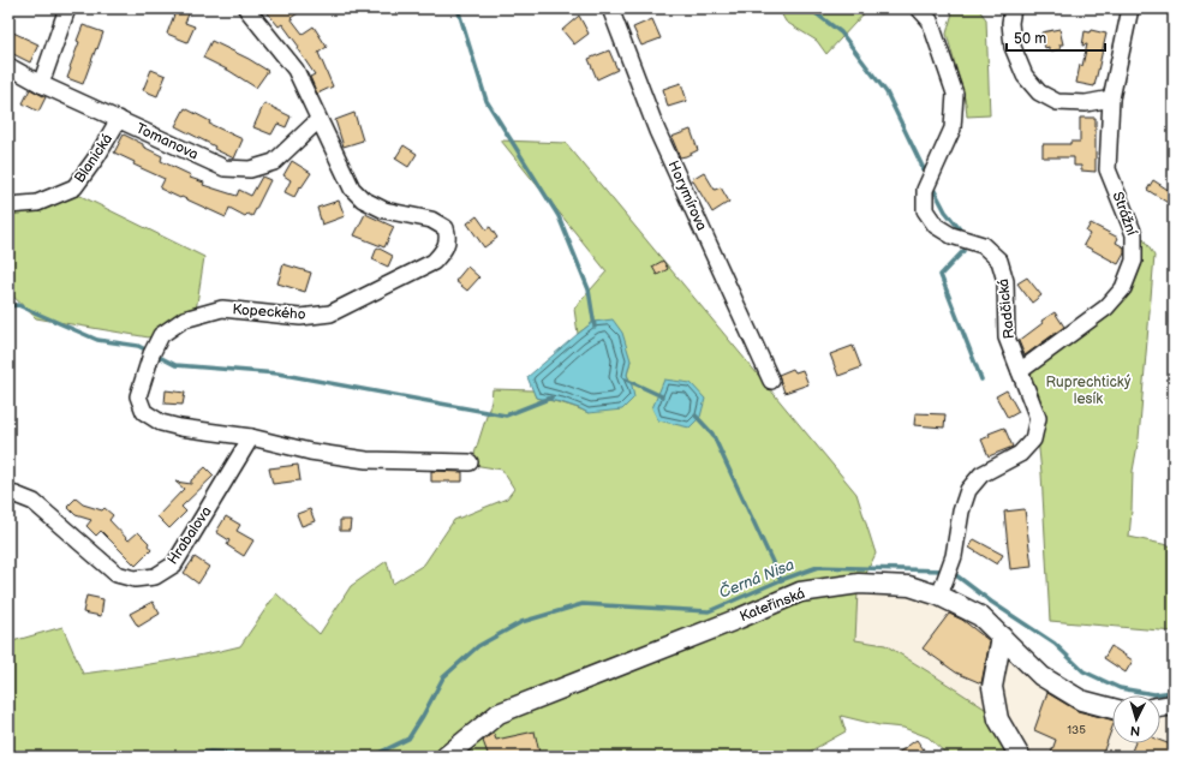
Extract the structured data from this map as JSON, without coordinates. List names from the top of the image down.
{
  "streets": {
    "street": [
      "Tomanova",
      "Blanická",
      "Horymírova",
      "Strážní",
      "Radčická",
      "Kopeckého",
      "Hrabalova",
      "Kateřinská"
    ]
  },
  "crossings": [
    ["Tomanova", "Blanická"],
    ["Tomanova", "Kopeckého"],
    ["Strážní", "Radčická"],
    ["Radčická", "Kateřinská"],
    ["Kopeckého", "Hrabalova"]
  ],
  "water": ["Černá Nisa"],
  "parks": ["Ruprechtický lesík"],
  "house_numbers": ["135"],
  "scale_bar": "50 m",
  "north": "bottom"
}
